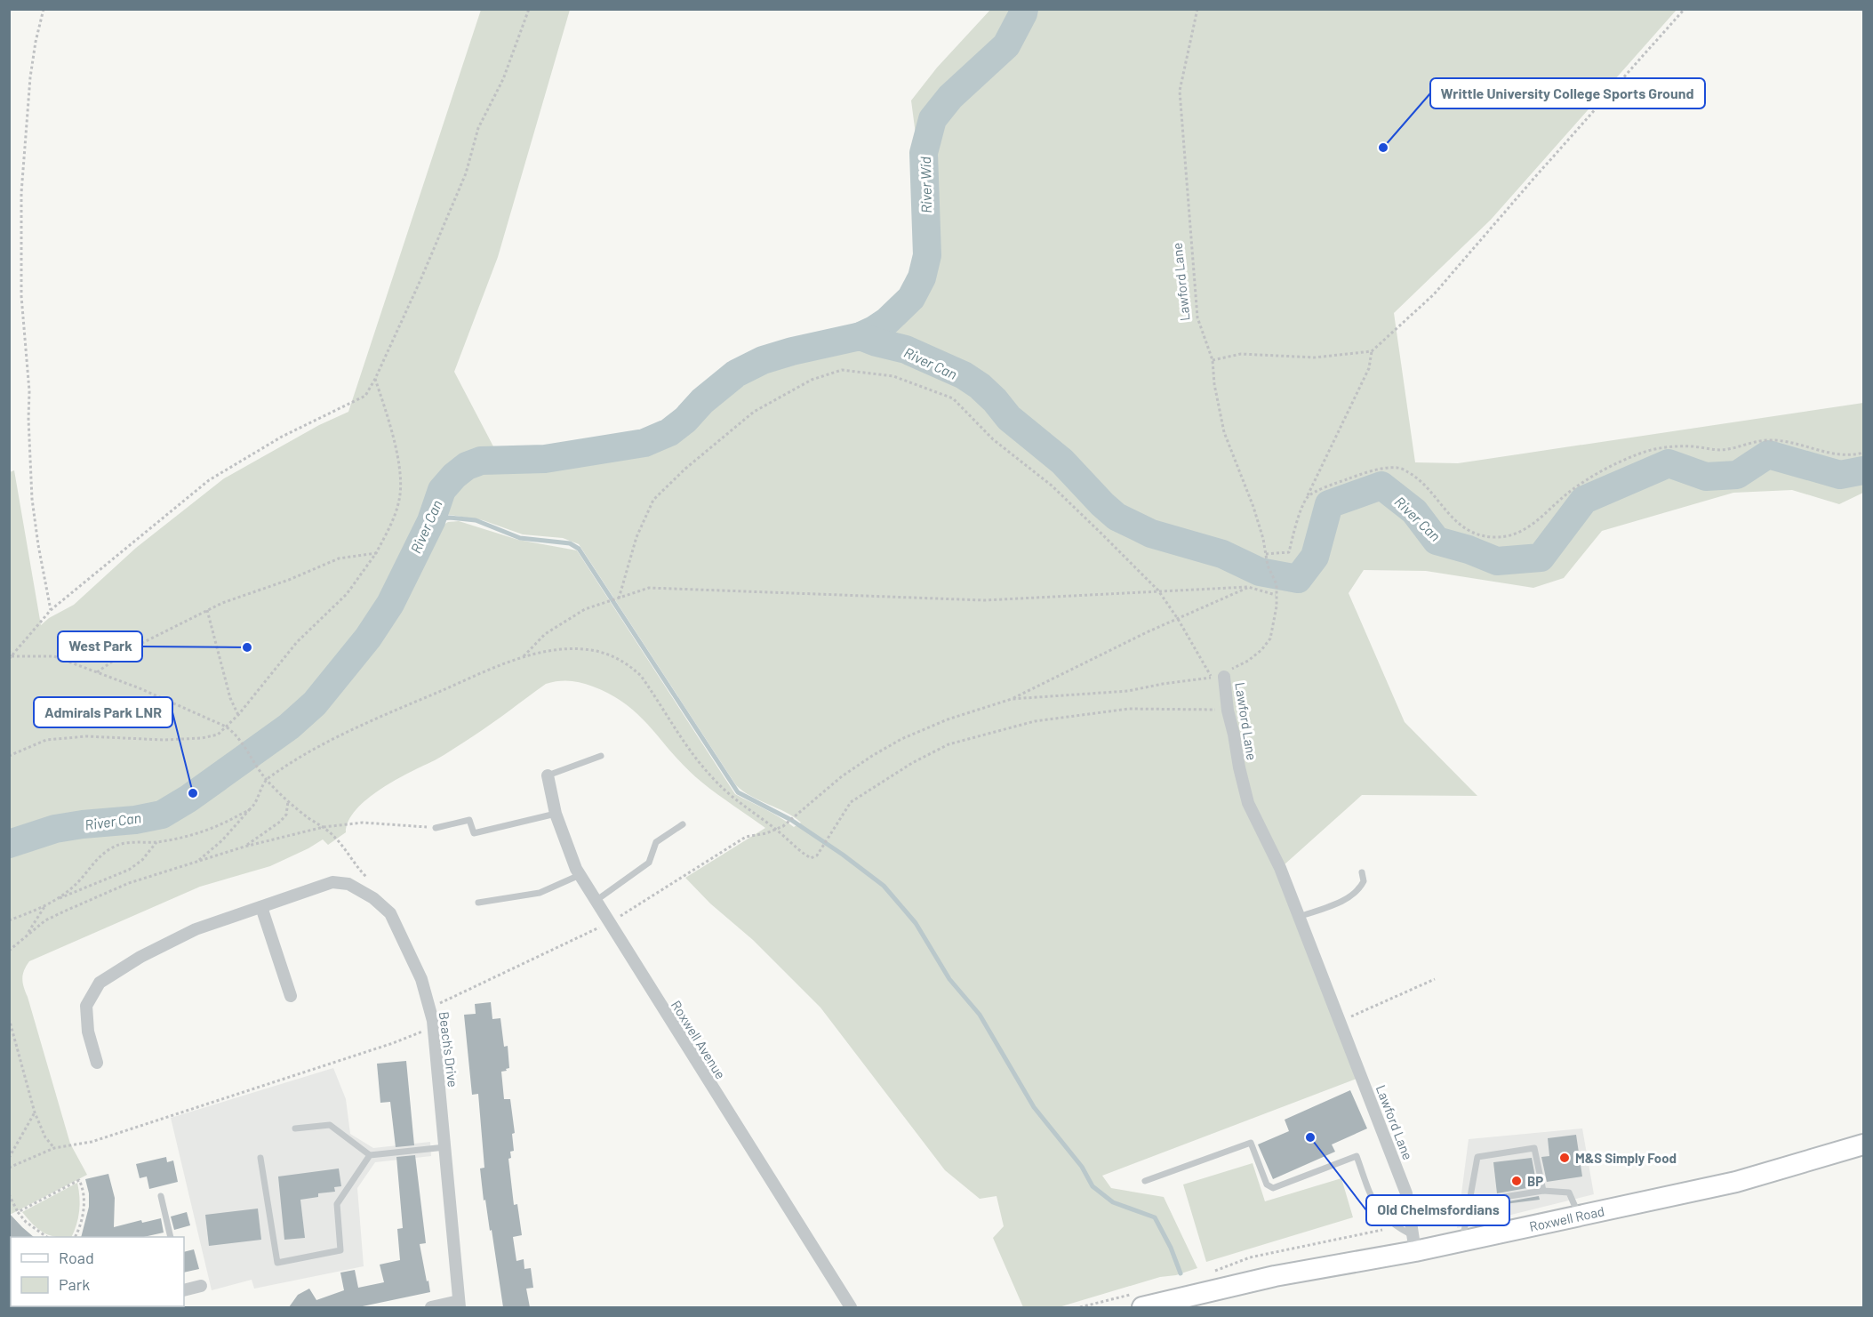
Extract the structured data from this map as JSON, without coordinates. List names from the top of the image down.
{
  "streets": {
    "main road": ["Roxwell Road"],
    "street": ["Lawford Lane", "Roxwell Avenue", "Beach's Drive"]
  },
  "crossings": [
    ["Lawford Lane", "Roxwell Road"]
  ],
  "water": ["River Wid", "River Can"],
  "places": [
    "Writtle University College Sports Ground",
    "West Park",
    "Admirals Park LNR",
    "Old Chelmsfordians",
    "M&S Simply Food",
    "BP"
  ],
  "legend": ["Road", "Park"]
}
